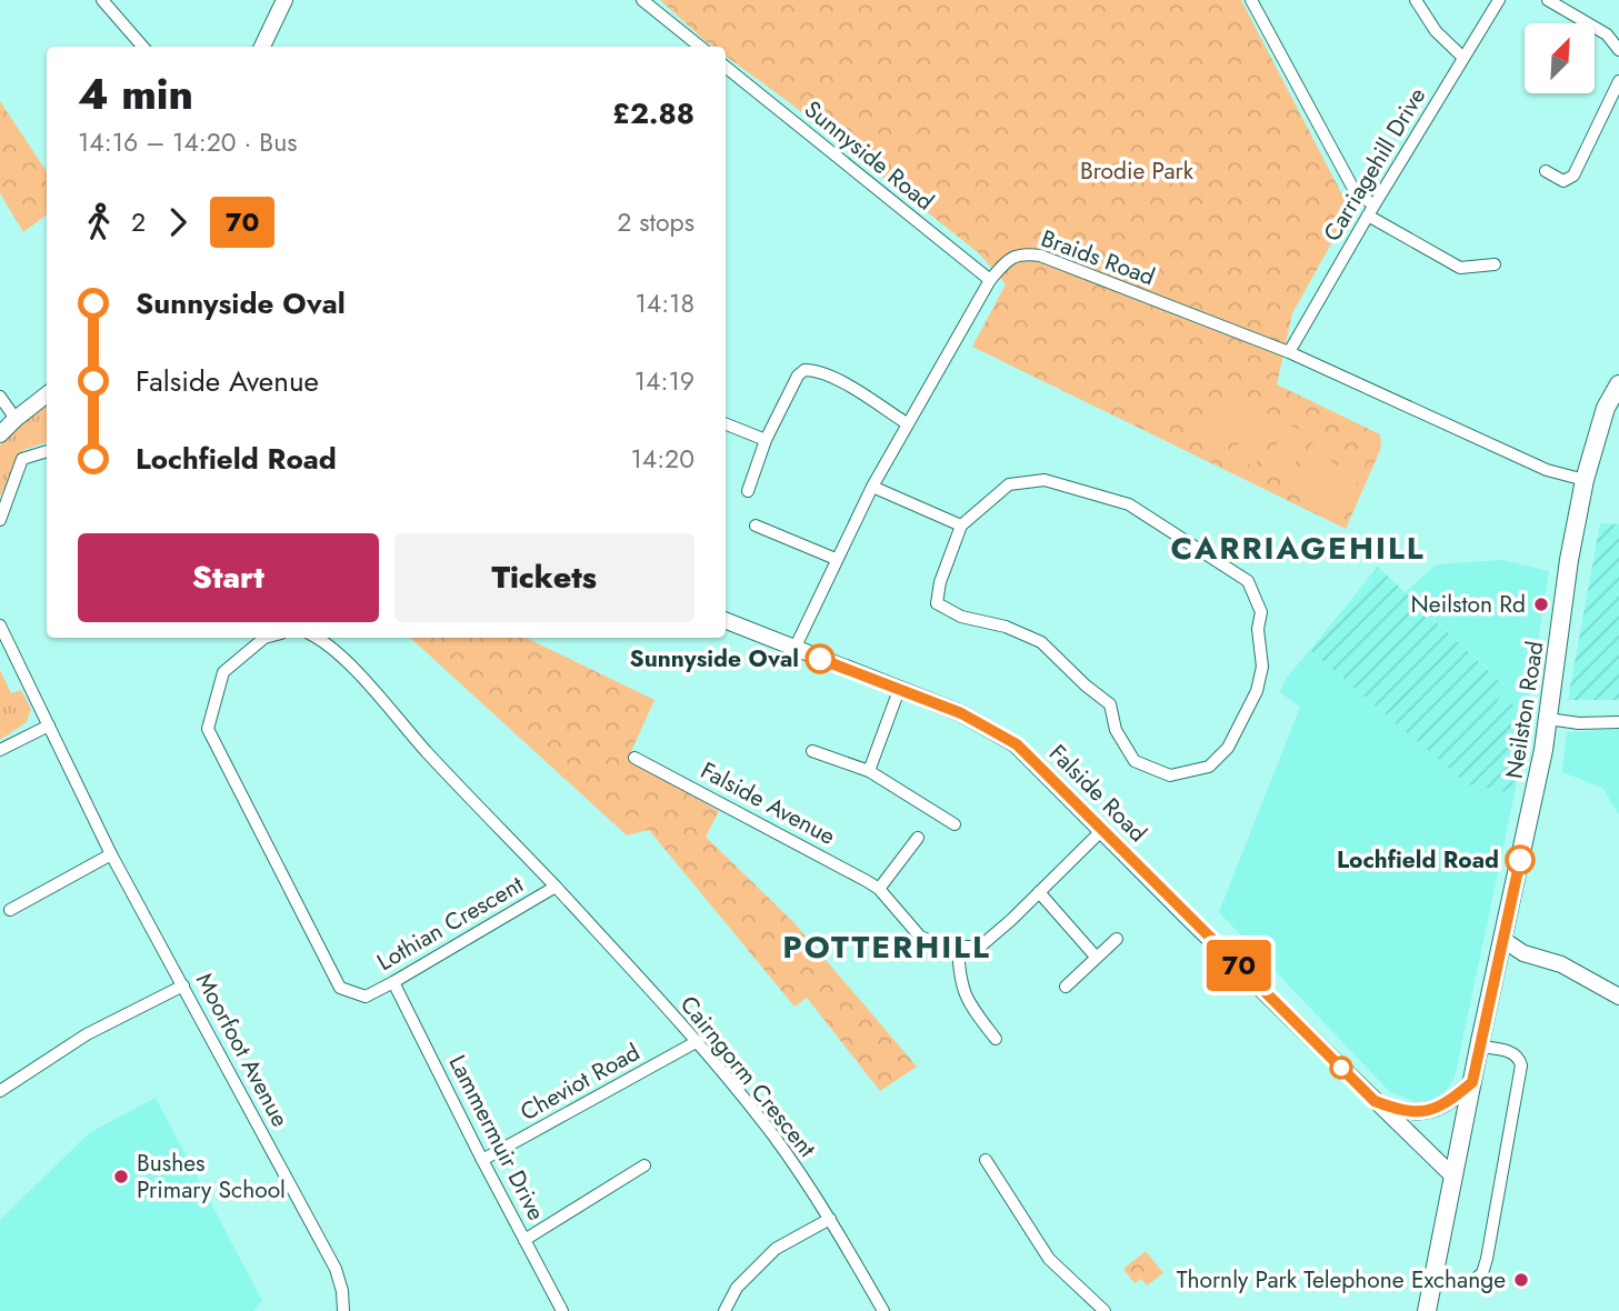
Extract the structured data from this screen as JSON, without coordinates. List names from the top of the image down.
{
  "streets": {
    "main road": ["Neilston Road"],
    "street": [
      "Sunnyside Road",
      "Carriagehill Drive",
      "Braids Road",
      "Falside Road",
      "Falside Avenue",
      "Lothian Crescent",
      "Moorfoot Avenue",
      "Cairngorm Crescent",
      "Cheviot Road",
      "Lammermuir Drive"
    ]
  },
  "crossings": [
    ["Sunnyside Road", "Braids Road"],
    ["Carriagehill Drive", "Braids Road"],
    ["Braids Road", "Neilston Road"],
    ["Braids Road", "Falside Road"],
    ["Neilston Road", "Falside Road"],
    ["Lothian Crescent", "Cairngorm Crescent"],
    ["Lothian Crescent", "Lammermuir Drive"],
    ["Cairngorm Crescent", "Cheviot Road"],
    ["Cheviot Road", "Lammermuir Drive"]
  ],
  "districts": ["CARRIAGEHILL", "POTTERHILL"],
  "parks": ["Brodie Park"],
  "places": [
    "Neilston Rd",
    "Sunnyside Oval",
    "Lochfield Road",
    "Bushes Primary School",
    "Thornly Park Telephone Exchange"
  ],
  "lines": ["bus line 70"],
  "north": "top right",
  "page": {
    "on_map": "70",
    "heading": ["4 min", "14:16 – 14:20 · Bus", "£2.88"],
    "legs": ["2", "70", "2 stops"],
    "list": [
      {
        "name": "Sunnyside Oval",
        "value": "14:18"
      },
      {
        "name": "Falside Avenue",
        "value": "14:19"
      },
      {
        "name": "Lochfield Road",
        "value": "14:20"
      }
    ],
    "buttons": ["Start", "Tickets"]
  }
}
